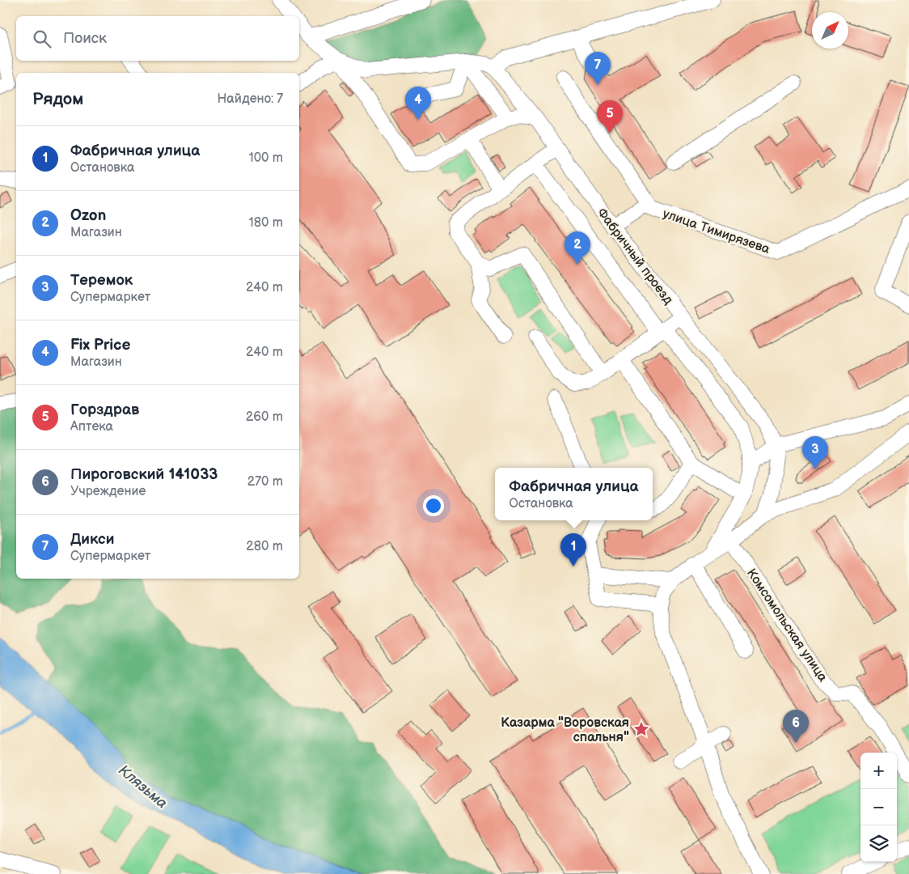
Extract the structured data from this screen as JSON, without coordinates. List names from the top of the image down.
{
  "streets": {
    "street": ["улица Тимирязева", "Фабричный проезд", "Комсомольская улица"]
  },
  "crossings": [
    ["улица Тимирязева", "Фабричный проезд"]
  ],
  "water": ["Клязьма"],
  "places": {
    "place": ["Казарма \"Воровская спальня\""]
  },
  "north": "top right",
  "page": {
    "search": "Поиск",
    "pins": [
      "7",
      "4",
      "5",
      "2",
      "3",
      "1",
      "6"
    ],
    "heading": ["Рядом", "Найдено: 7"],
    "list": [
      {
        "mark": "1",
        "name": "Фабричная улица",
        "note": "Остановка",
        "value": "100 m"
      },
      {
        "mark": "2",
        "name": "Ozon",
        "note": "Магазин",
        "value": "180 m"
      },
      {
        "mark": "3",
        "name": "Теремок",
        "note": "Супермаркет",
        "value": "240 m"
      },
      {
        "mark": "4",
        "name": "Fix Price",
        "note": "Магазин",
        "value": "240 m"
      },
      {
        "mark": "5",
        "name": "Горздрав",
        "note": "Аптека",
        "value": "260 m"
      },
      {
        "mark": "6",
        "name": "Пироговский 141033",
        "note": "Учреждение",
        "value": "270 m"
      },
      {
        "mark": "7",
        "name": "Дикси",
        "note": "Супермаркет",
        "value": "280 m"
      }
    ],
    "popup": ["Фабричная улица", "Остановка"],
    "map_buttons": ["+", "−"]
  }
}
